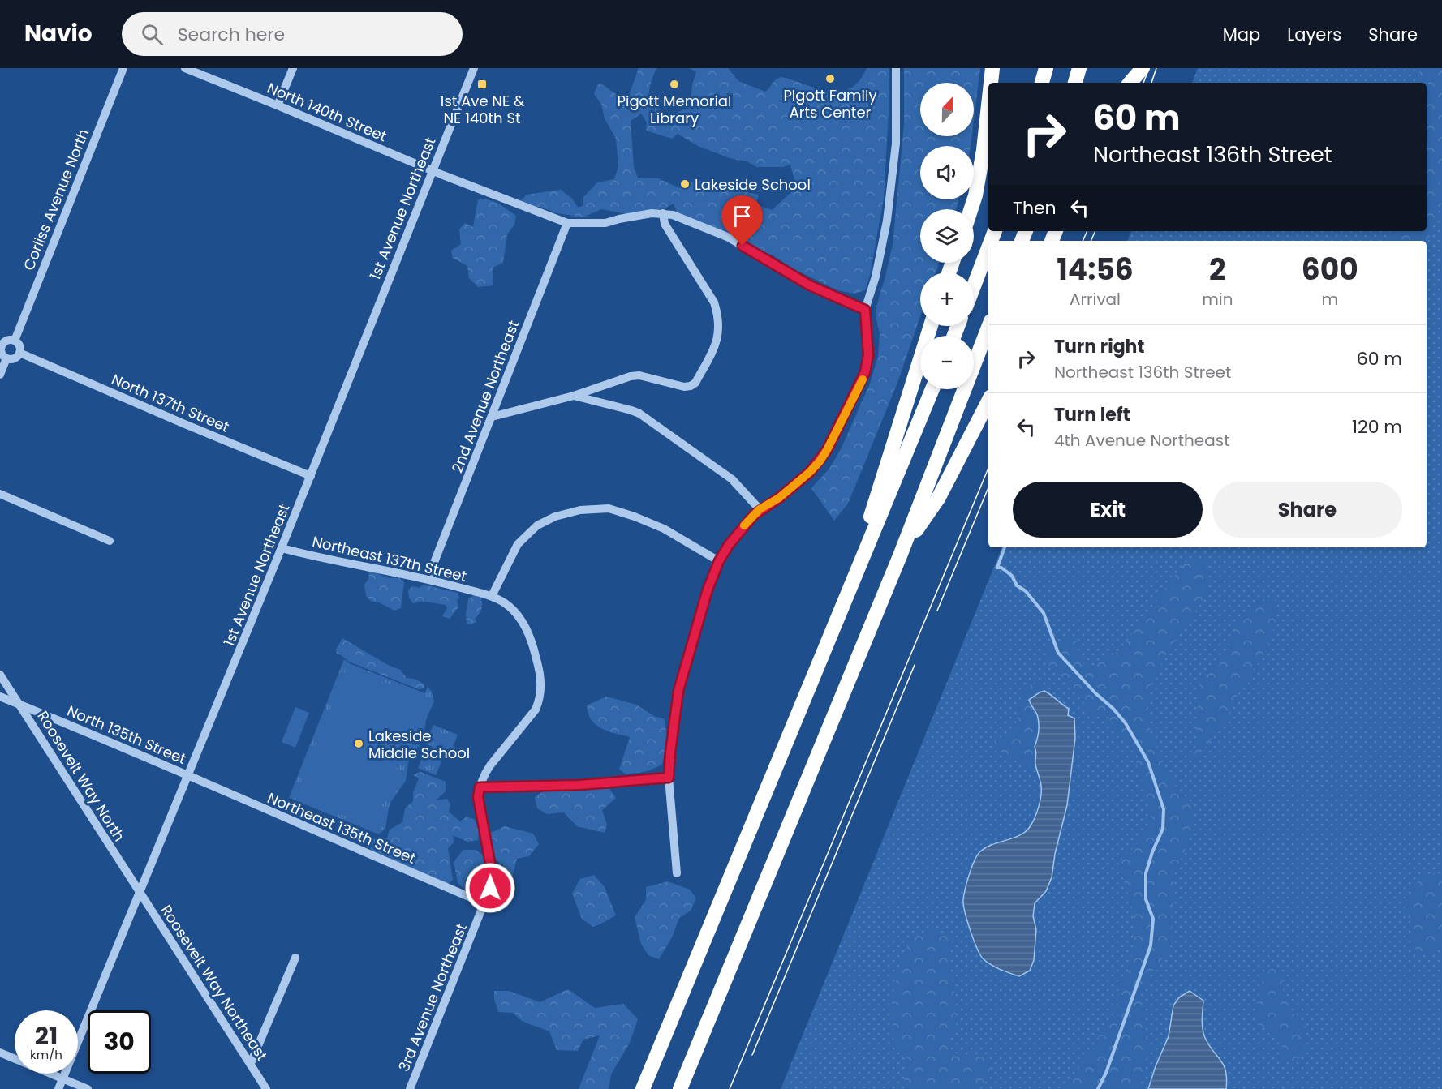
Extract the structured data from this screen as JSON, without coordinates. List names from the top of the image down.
{
  "streets": {
    "street": [
      "North 140th Street",
      "Corliss Avenue North",
      "1st Avenue Northeast",
      "2nd Avenue Northeast",
      "North 137th Street",
      "Northeast 137th Street",
      "North 135th Street",
      "Roosevelt Way North",
      "Northeast 135th Street",
      "Roosevelt Way Northeast",
      "3rd Avenue Northeast"
    ]
  },
  "crossings": [
    ["North 140th Street", "1st Avenue Northeast"],
    ["North 140th Street", "2nd Avenue Northeast"],
    ["Corliss Avenue North", "North 137th Street"],
    ["1st Avenue Northeast", "North 137th Street"],
    ["1st Avenue Northeast", "Northeast 137th Street"],
    ["1st Avenue Northeast", "North 135th Street"],
    ["1st Avenue Northeast", "Roosevelt Way North"],
    ["1st Avenue Northeast", "Northeast 135th Street"],
    ["1st Avenue Northeast", "Roosevelt Way Northeast"],
    ["2nd Avenue Northeast", "Northeast 137th Street"],
    ["Northeast 137th Street", "3rd Avenue Northeast"],
    ["North 135th Street", "Roosevelt Way North"],
    ["North 135th Street", "Northeast 135th Street"],
    ["Roosevelt Way North", "Roosevelt Way Northeast"],
    ["Northeast 135th Street", "3rd Avenue Northeast"]
  ],
  "places": {
    "other": [
      "Pigott Family Arts Center",
      "Pigott Memorial Library",
      "Lakeside School",
      "Lakeside Middle School"
    ],
    "transit": ["1st Ave NE & NE 140th St"]
  },
  "north": "top",
  "page": {
    "header": "Navio",
    "search": "Search here",
    "nav": ["Map", "Layers", "Share"],
    "map_buttons": ["+", "−"],
    "turn": ["60 m", "Northeast 136th Street"],
    "then": "Then",
    "eta": [
      "14:56",
      "Arrival",
      "2",
      "min",
      "600",
      "m"
    ],
    "list": [
      {
        "name": "Turn right",
        "note": "Northeast 136th Street",
        "value": "60 m"
      },
      {
        "name": "Turn left",
        "note": "4th Avenue Northeast",
        "value": "120 m"
      }
    ],
    "buttons": ["Exit", "Share"],
    "speed": "21 km/h",
    "limit": "30"
  }
}
